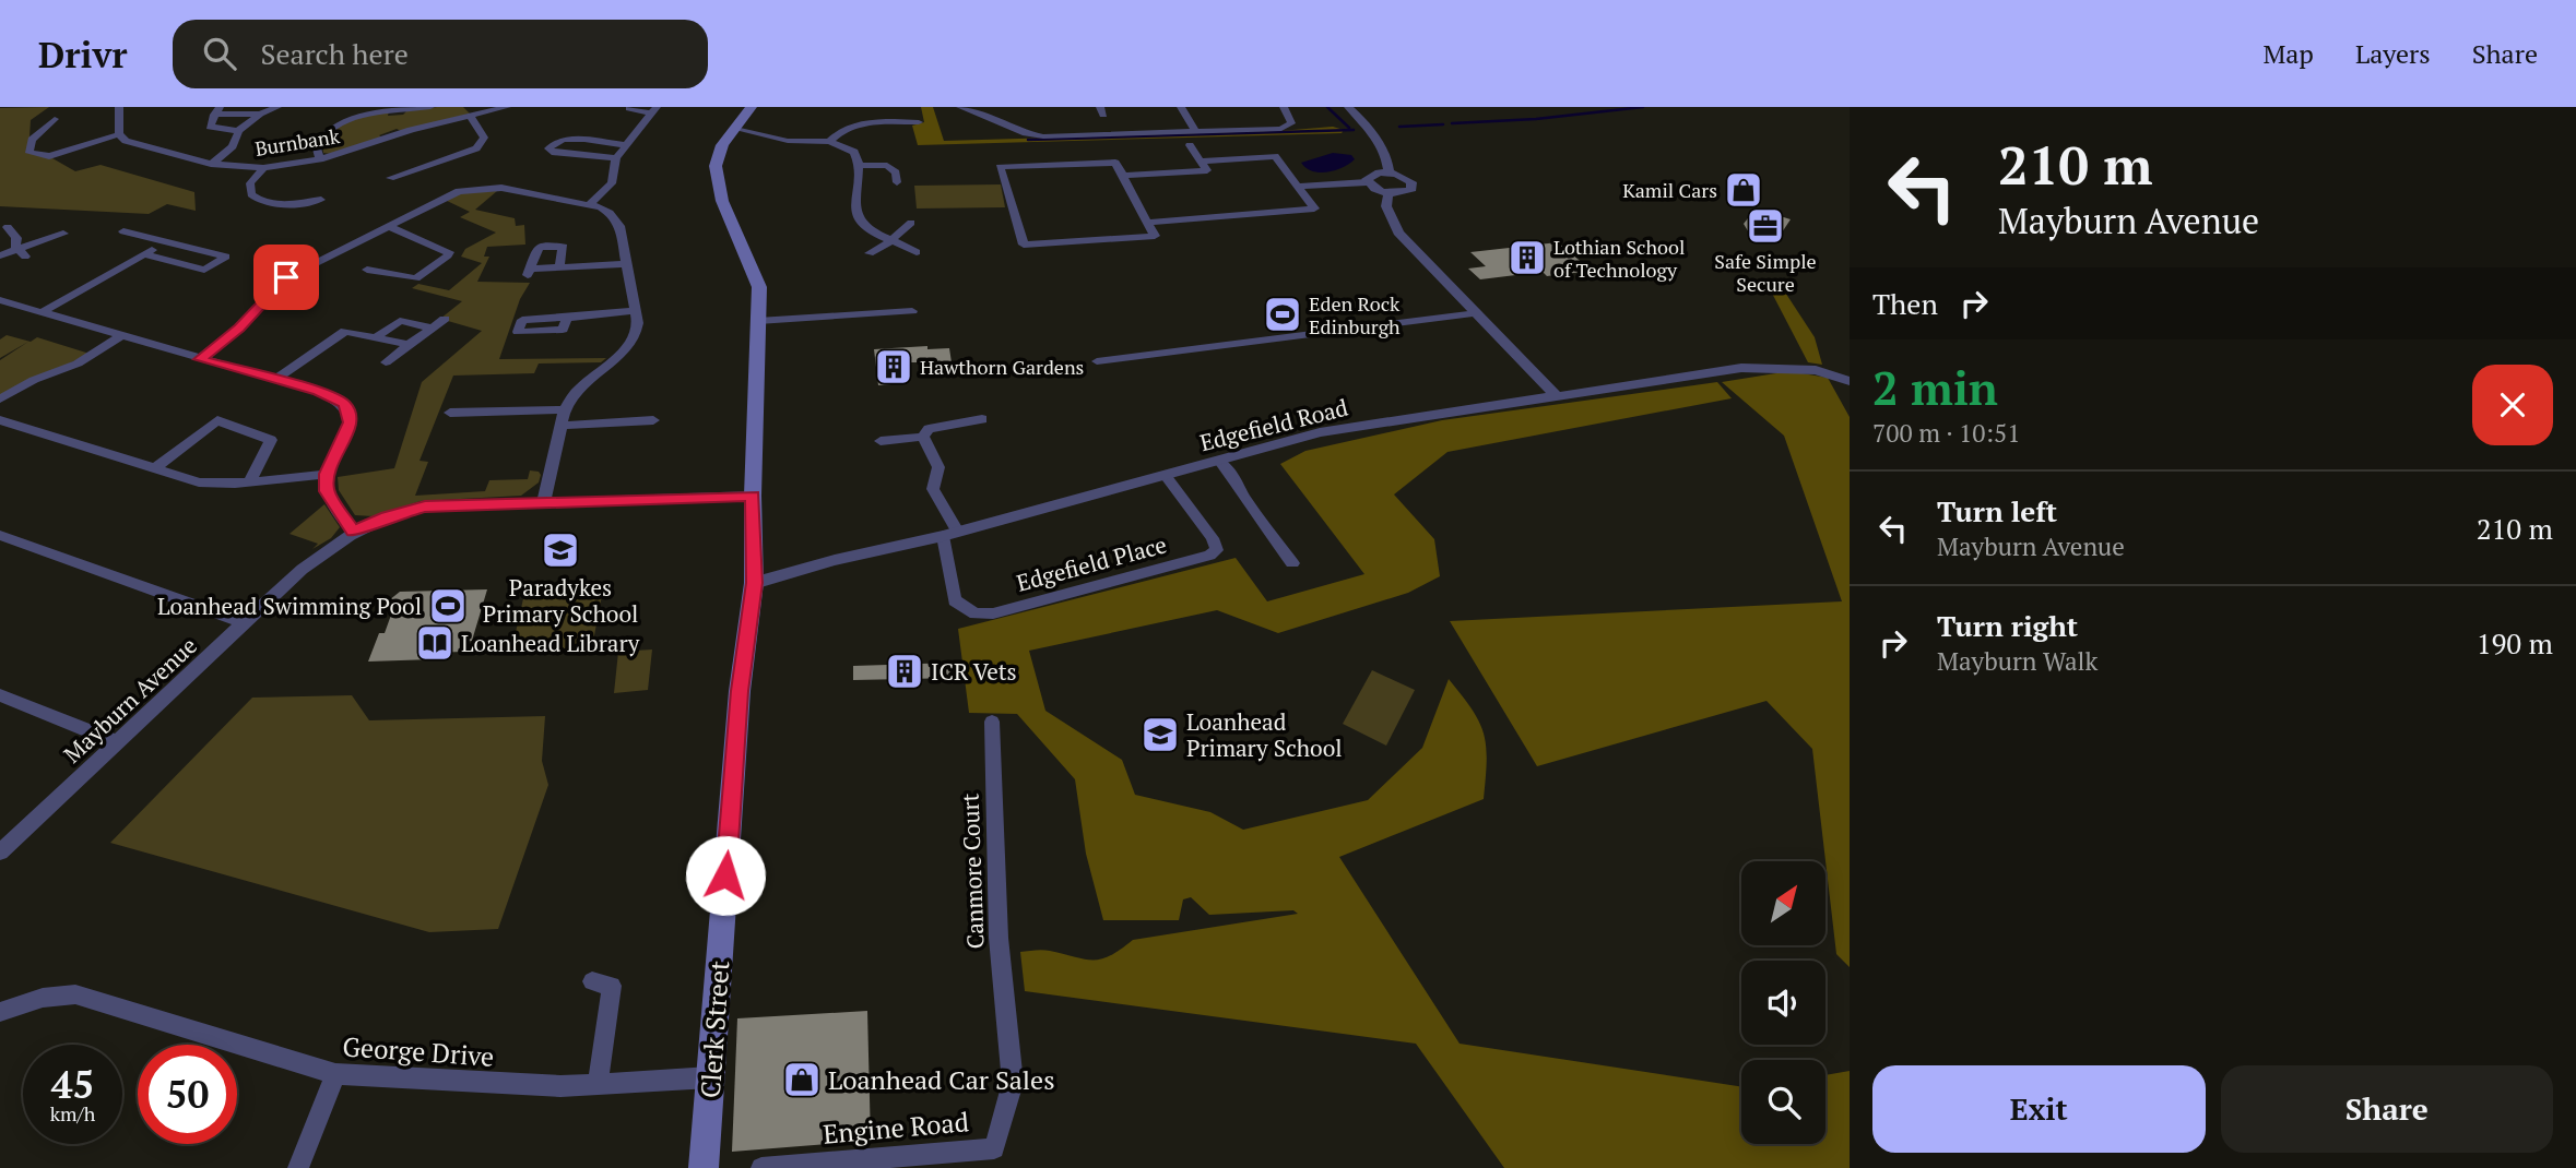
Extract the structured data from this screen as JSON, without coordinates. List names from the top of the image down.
{
  "streets": {
    "main road": ["Clerk Street"],
    "street": [
      "Burnbank",
      "Edgefield Road",
      "Edgefield Place",
      "Mayburn Avenue",
      "Canmore Court",
      "George Drive",
      "Engine Road"
    ]
  },
  "crossings": [
    ["Edgefield Road", "Edgefield Place"],
    ["Edgefield Road", "Clerk Street"],
    ["Mayburn Avenue", "Clerk Street"],
    ["Canmore Court", "Engine Road"],
    ["Clerk Street", "George Drive"]
  ],
  "places": {
    "shop": ["Kamil Cars", "Loanhead Car Sales"],
    "office": ["Safe Simple Secure"],
    "building": ["Lothian School of Technology", "Hawthorn Gardens", "ICR Vets"],
    "sports": ["Eden Rock Edinburgh", "Loanhead Swimming Pool"],
    "school or university": ["Paradykes Primary School", "Loanhead Primary School"],
    "library": ["Loanhead Library"]
  },
  "north": "top right",
  "page": {
    "header": "Drivr",
    "search": "Search here",
    "nav": ["Map", "Layers", "Share"],
    "turn": ["210 m", "Mayburn Avenue"],
    "then": "Then",
    "heading": ["2 min", "700 m · 10:51"],
    "list": [
      {
        "name": "Turn left",
        "note": "Mayburn Avenue",
        "value": "210 m"
      },
      {
        "name": "Turn right",
        "note": "Mayburn Walk",
        "value": "190 m"
      }
    ],
    "speed": "45 km/h",
    "limit": "50",
    "buttons": ["Exit", "Share"]
  }
}
